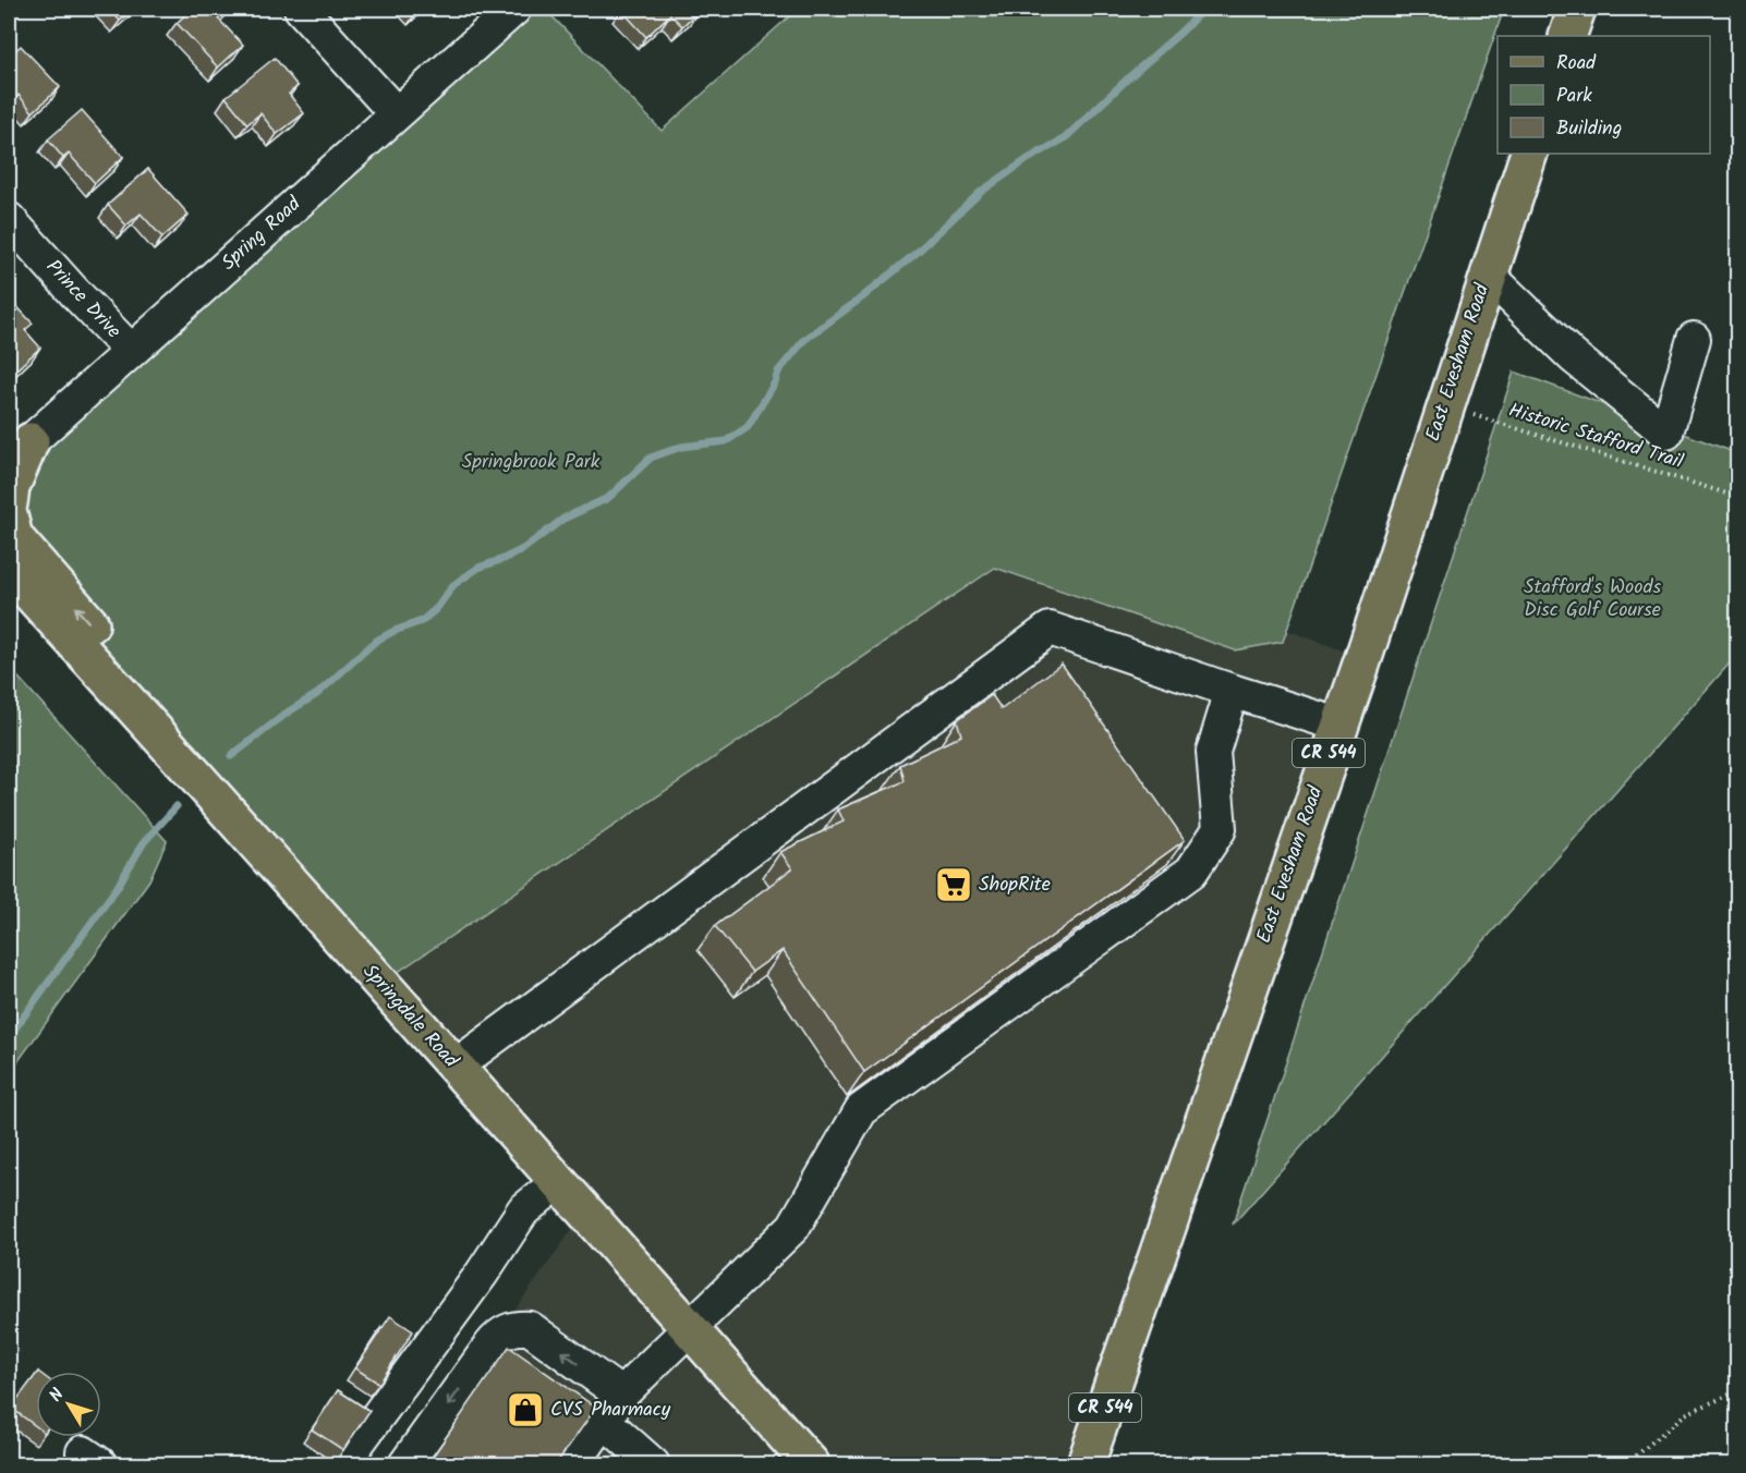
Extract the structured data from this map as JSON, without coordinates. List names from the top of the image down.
{
  "streets": {
    "main road": ["East Evesham Road", "CR 544", "Springdale Road"],
    "street": ["Spring Road", "Prince Drive"],
    "path": ["Historic Stafford Trail"]
  },
  "crossings": [
    ["Spring Road", "Prince Drive"],
    ["East Evesham Road", "Historic Stafford Trail"]
  ],
  "parks": ["Springbrook Park", "Stafford's Woods Disc Golf Course"],
  "places": {
    "supermarket": ["ShopRite"],
    "shop": ["CVS Pharmacy"]
  },
  "legend": ["Road", "Park", "Building"],
  "north": "top left"
}
